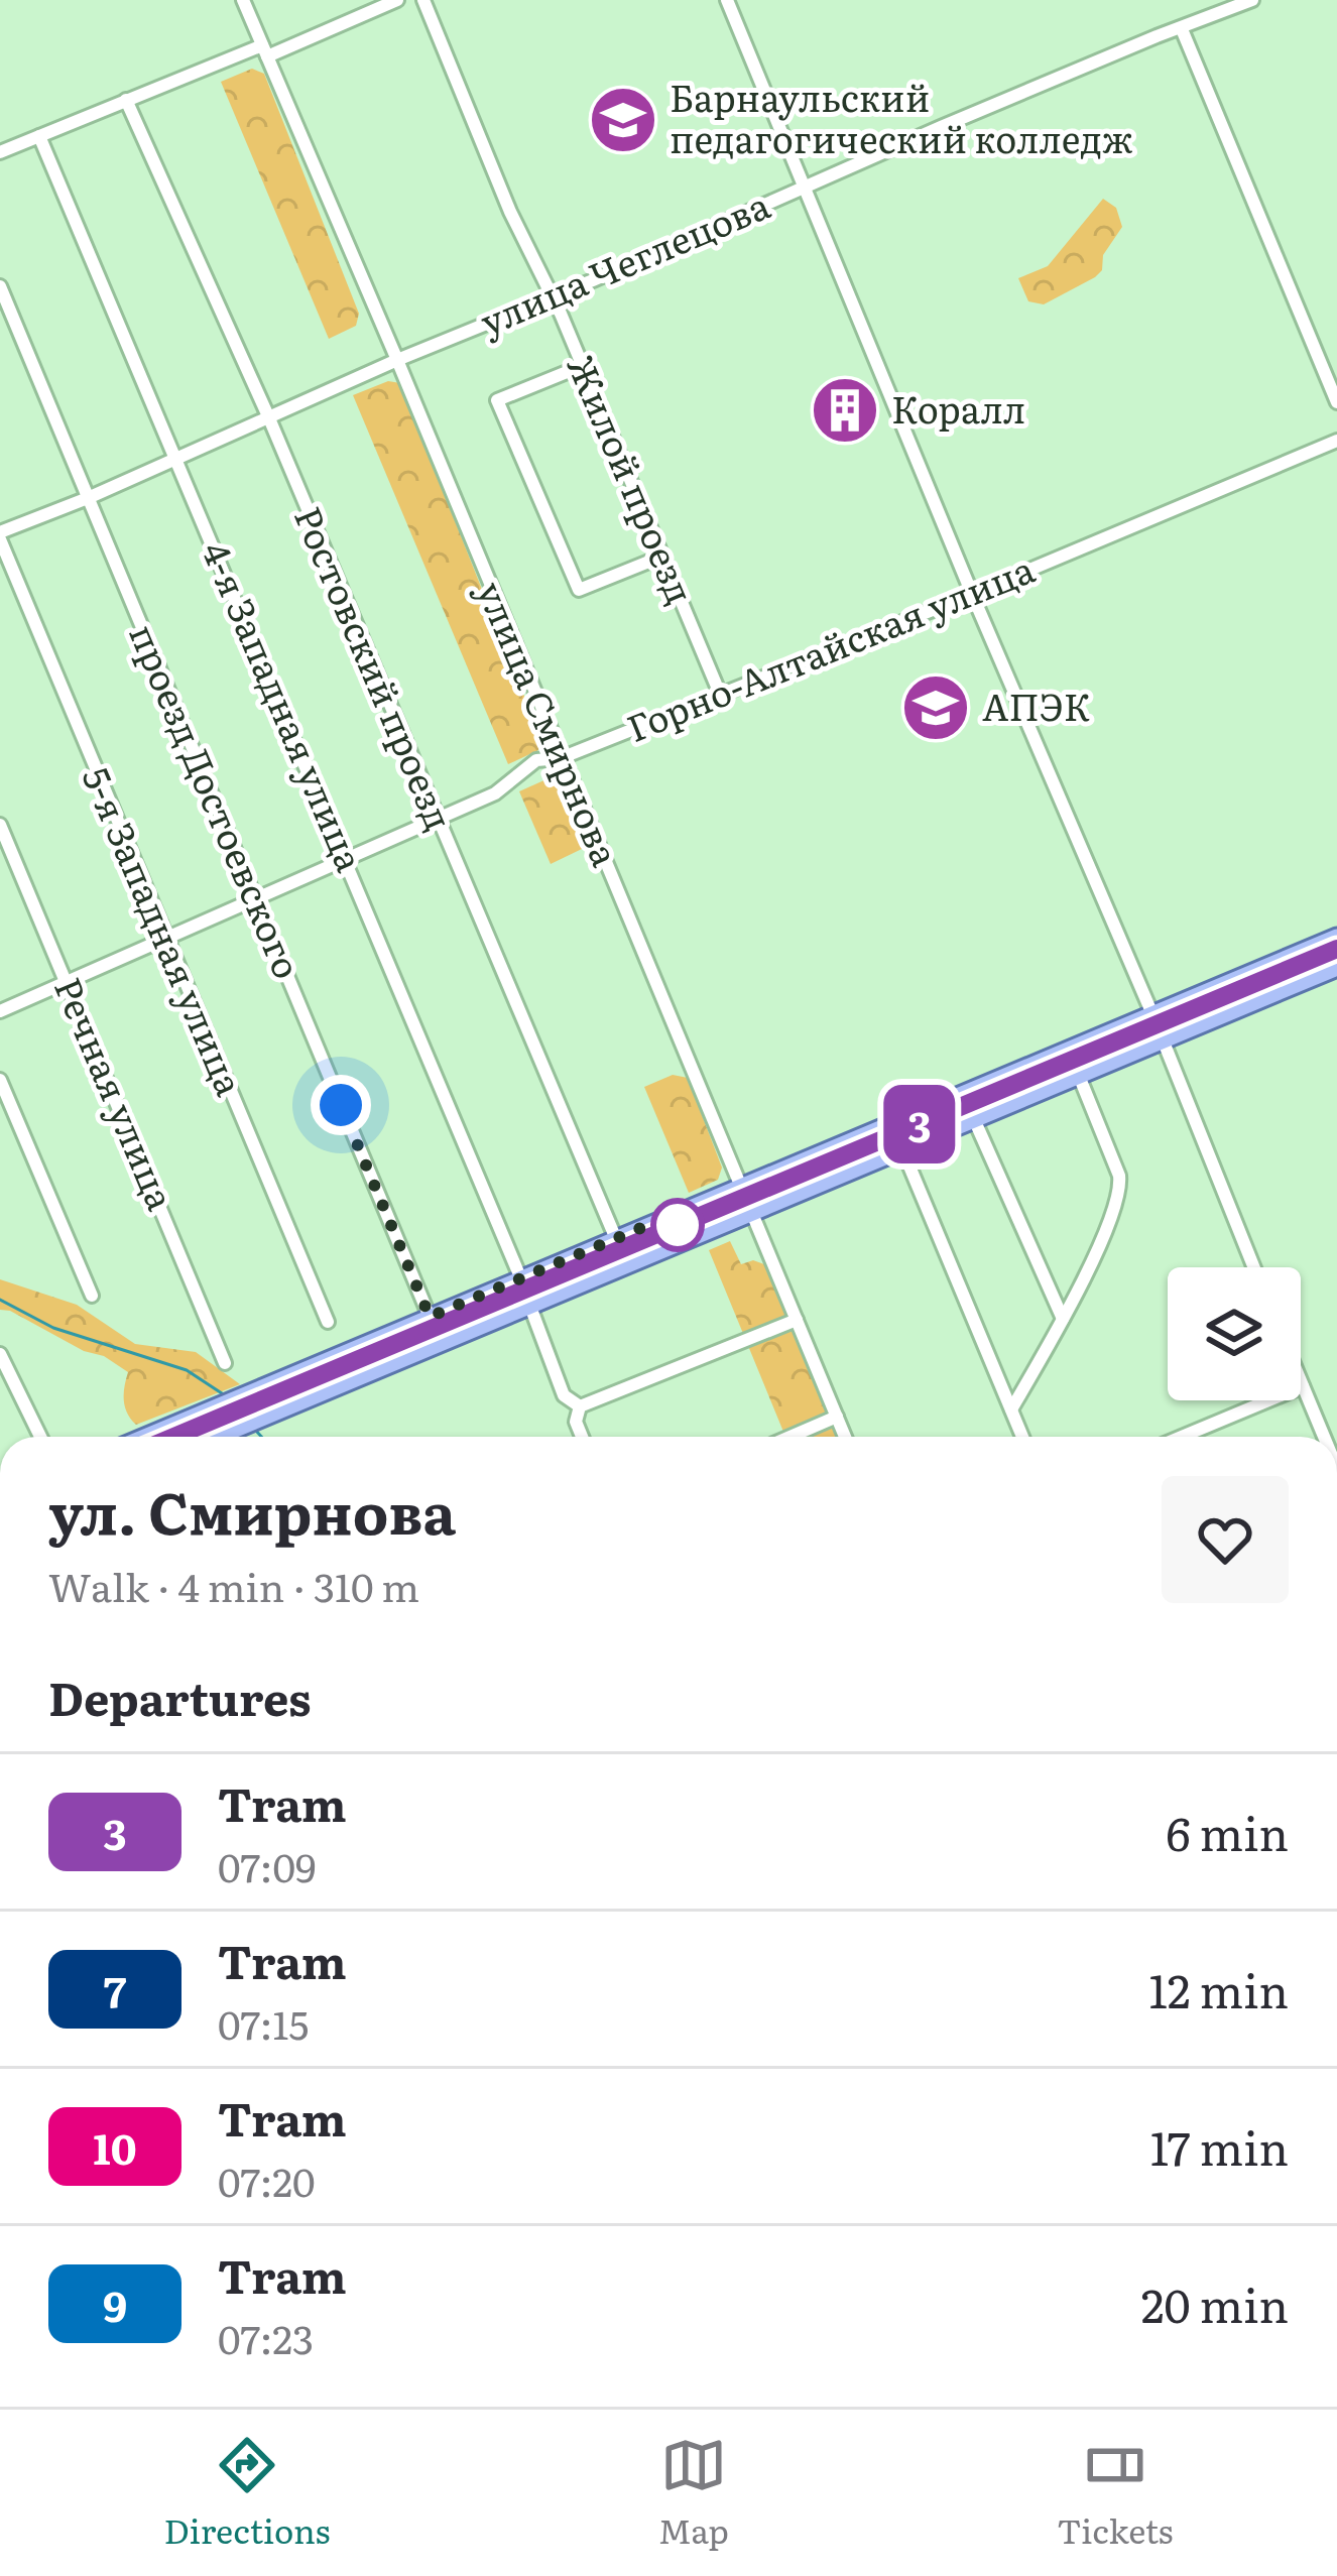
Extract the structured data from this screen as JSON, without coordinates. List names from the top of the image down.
{
  "streets": {
    "street": [
      "улица Чеглецова",
      "Жилой проезд",
      "Горно-Алтайская улица",
      "Ростовский проезд",
      "4-я Западная улица",
      "улица Смирнова",
      "проезд Достоевского",
      "5-я Западная улица",
      "Речная улица"
    ]
  },
  "crossings": [
    ["улица Чеглецова", "Жилой проезд"],
    ["улица Чеглецова", "Ростовский проезд"],
    ["улица Чеглецова", "4-я Западная улица"],
    ["улица Чеглецова", "улица Смирнова"],
    ["улица Чеглецова", "проезд Достоевского"],
    ["улица Чеглецова", "5-я Западная улица"],
    ["Жилой проезд", "Горно-Алтайская улица"],
    ["Горно-Алтайская улица", "Ростовский проезд"],
    ["Горно-Алтайская улица", "4-я Западная улица"],
    ["Горно-Алтайская улица", "улица Смирнова"],
    ["Горно-Алтайская улица", "проезд Достоевского"],
    ["Горно-Алтайская улица", "5-я Западная улица"],
    ["Горно-Алтайская улица", "Речная улица"]
  ],
  "places": {
    "school or university": ["Барнаульский педагогический колледж", "АПЭК"],
    "building": ["Коралл"]
  },
  "lines": ["tram line 3"],
  "page": {
    "on_map": "3",
    "heading": [
      ["ул. Смирнова", "Walk · 4 min · 310 m"],
      "Departures"
    ],
    "list": [
      {
        "mark": "3",
        "name": "Tram",
        "note": "07:09",
        "value": "6 min"
      },
      {
        "mark": "7",
        "name": "Tram",
        "note": "07:15",
        "value": "12 min"
      },
      {
        "mark": "10",
        "name": "Tram",
        "note": "07:20",
        "value": "17 min"
      },
      {
        "mark": "9",
        "name": "Tram",
        "note": "07:23",
        "value": "20 min"
      }
    ],
    "tabs": ["Directions", "Map", "Tickets"]
  }
}
